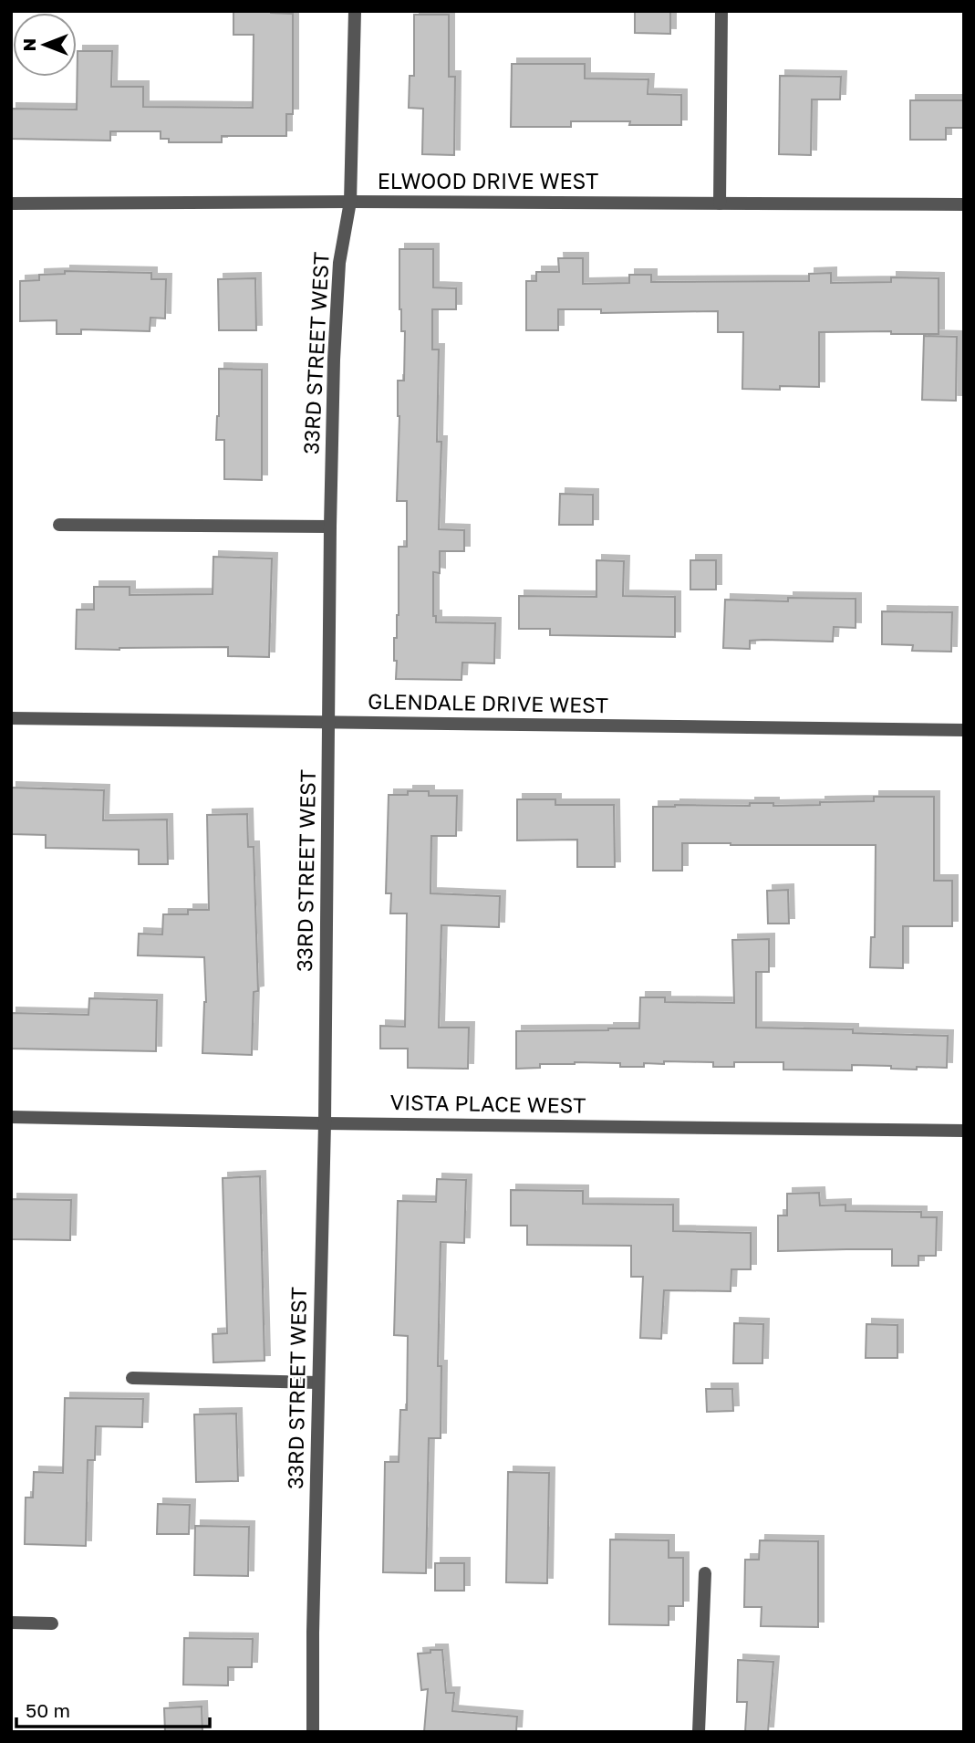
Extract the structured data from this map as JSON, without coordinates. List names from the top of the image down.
{
  "streets": {
    "street": [
      "ELWOOD DRIVE WEST",
      "33RD STREET WEST",
      "GLENDALE DRIVE WEST",
      "VISTA PLACE WEST"
    ]
  },
  "crossings": [
    ["ELWOOD DRIVE WEST", "33RD STREET WEST"],
    ["33RD STREET WEST", "GLENDALE DRIVE WEST"],
    ["33RD STREET WEST", "VISTA PLACE WEST"]
  ],
  "scale_bar": "50 m",
  "north": "left"
}
